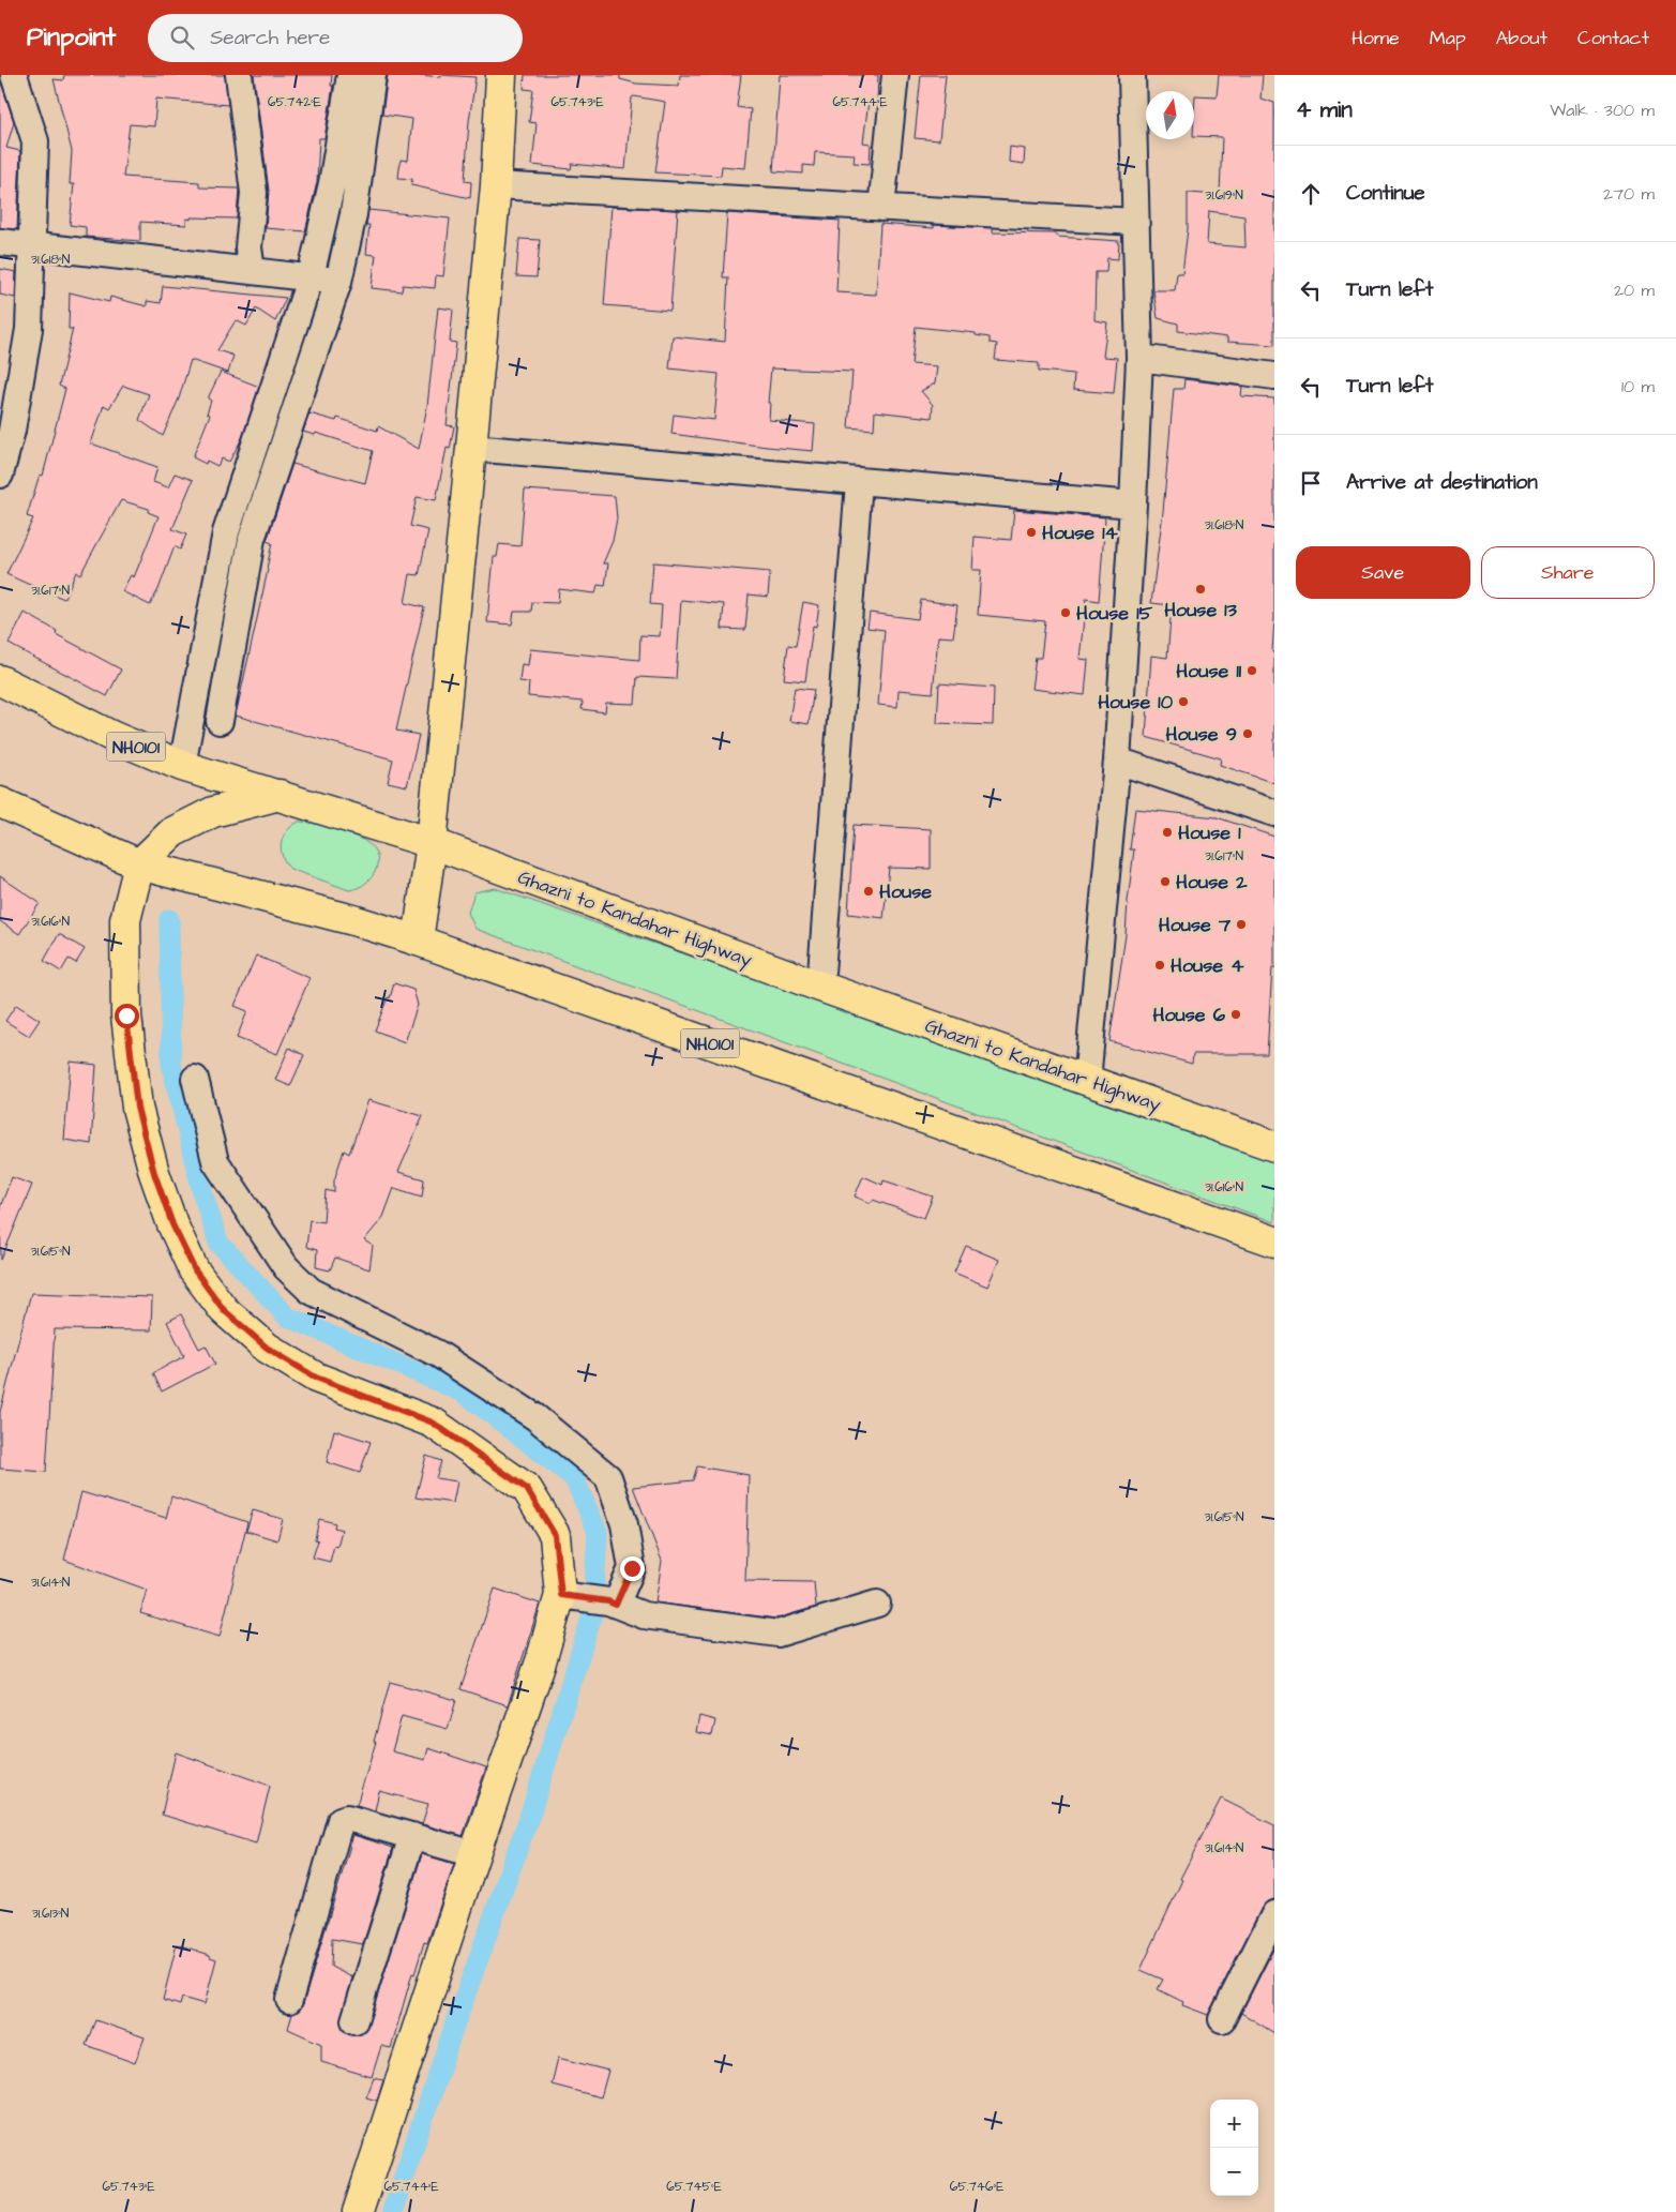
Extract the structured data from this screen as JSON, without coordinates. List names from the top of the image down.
{
  "streets": {
    "main road": ["NH0101", "Ghazni to Kandahar Highway"]
  },
  "places": [
    "House 14",
    "House 13",
    "House 15",
    "House 11",
    "House 10",
    "House 9",
    "House 1",
    "House 2",
    "House",
    "House 7",
    "House 4",
    "House 6"
  ],
  "north": "top",
  "page": {
    "header": "Pinpoint",
    "search": "Search here",
    "nav": [
      "Home",
      "Map",
      "About",
      "Contact"
    ],
    "heading": ["4 min", "Walk · 300 m"],
    "list": [
      ["Continue", "270 m"],
      ["Turn left", "20 m"],
      ["Turn left", "10 m"],
      "Arrive at destination"
    ],
    "buttons": ["Save", "Share"],
    "map_buttons": ["+", "−"]
  },
  "coordinates": [
    "65.742°E",
    "65.743°E",
    "65.744°E",
    "31.619°N",
    "31.618°N",
    "31.617°N",
    "31.616°N",
    "31.615°N",
    "31.614°N",
    "31.613°N",
    "65.745°E",
    "65.746°E"
  ]
}
